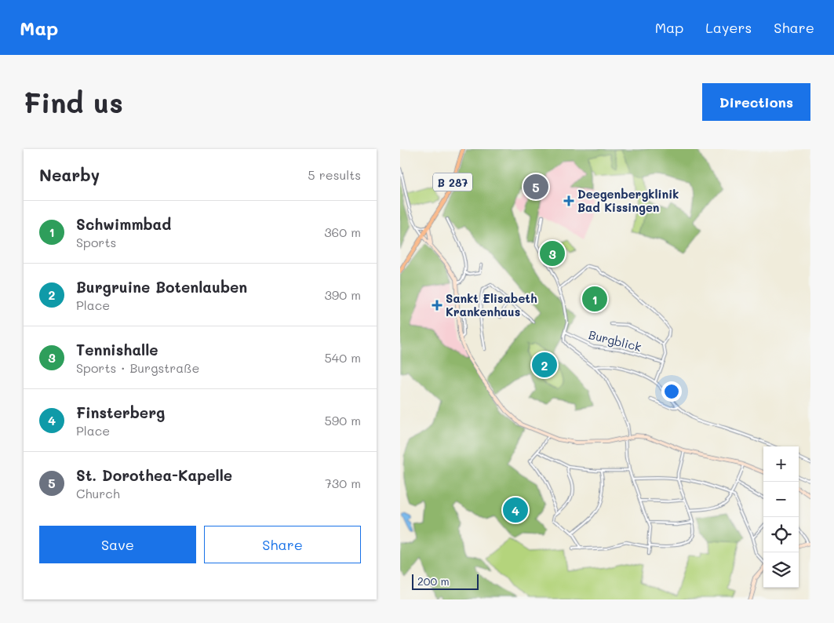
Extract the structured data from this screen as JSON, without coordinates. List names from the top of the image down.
{
  "streets": {
    "main road": ["B 287"],
    "street": ["Burgblick"]
  },
  "places": {
    "health": ["Deegenbergklinik Bad Kissingen", "Sankt Elisabeth Krankenhaus"]
  },
  "scale_bar": "200 m",
  "page": {
    "header": "Map",
    "nav": ["Map", "Layers", "Share"],
    "buttons": [
      "Directions",
      ["Save", "Share"]
    ],
    "title": "Find us",
    "heading": ["Nearby", "5 results"],
    "pins": [
      "5",
      "3",
      "1",
      "2",
      "4"
    ],
    "list": [
      {
        "mark": "1",
        "name": "Schwimmbad",
        "note": "Sports",
        "value": "360 m"
      },
      {
        "mark": "2",
        "name": "Burgruine Botenlauben",
        "note": "Place",
        "value": "390 m"
      },
      {
        "mark": "3",
        "name": "Tennishalle",
        "note": "Sports · Burgstraße",
        "value": "540 m"
      },
      {
        "mark": "4",
        "name": "Finsterberg",
        "note": "Place",
        "value": "590 m"
      },
      {
        "mark": "5",
        "name": "St. Dorothea-Kapelle",
        "note": "Church",
        "value": "730 m"
      }
    ],
    "map_buttons": ["+", "−"],
    "scale": "200 m"
  }
}
